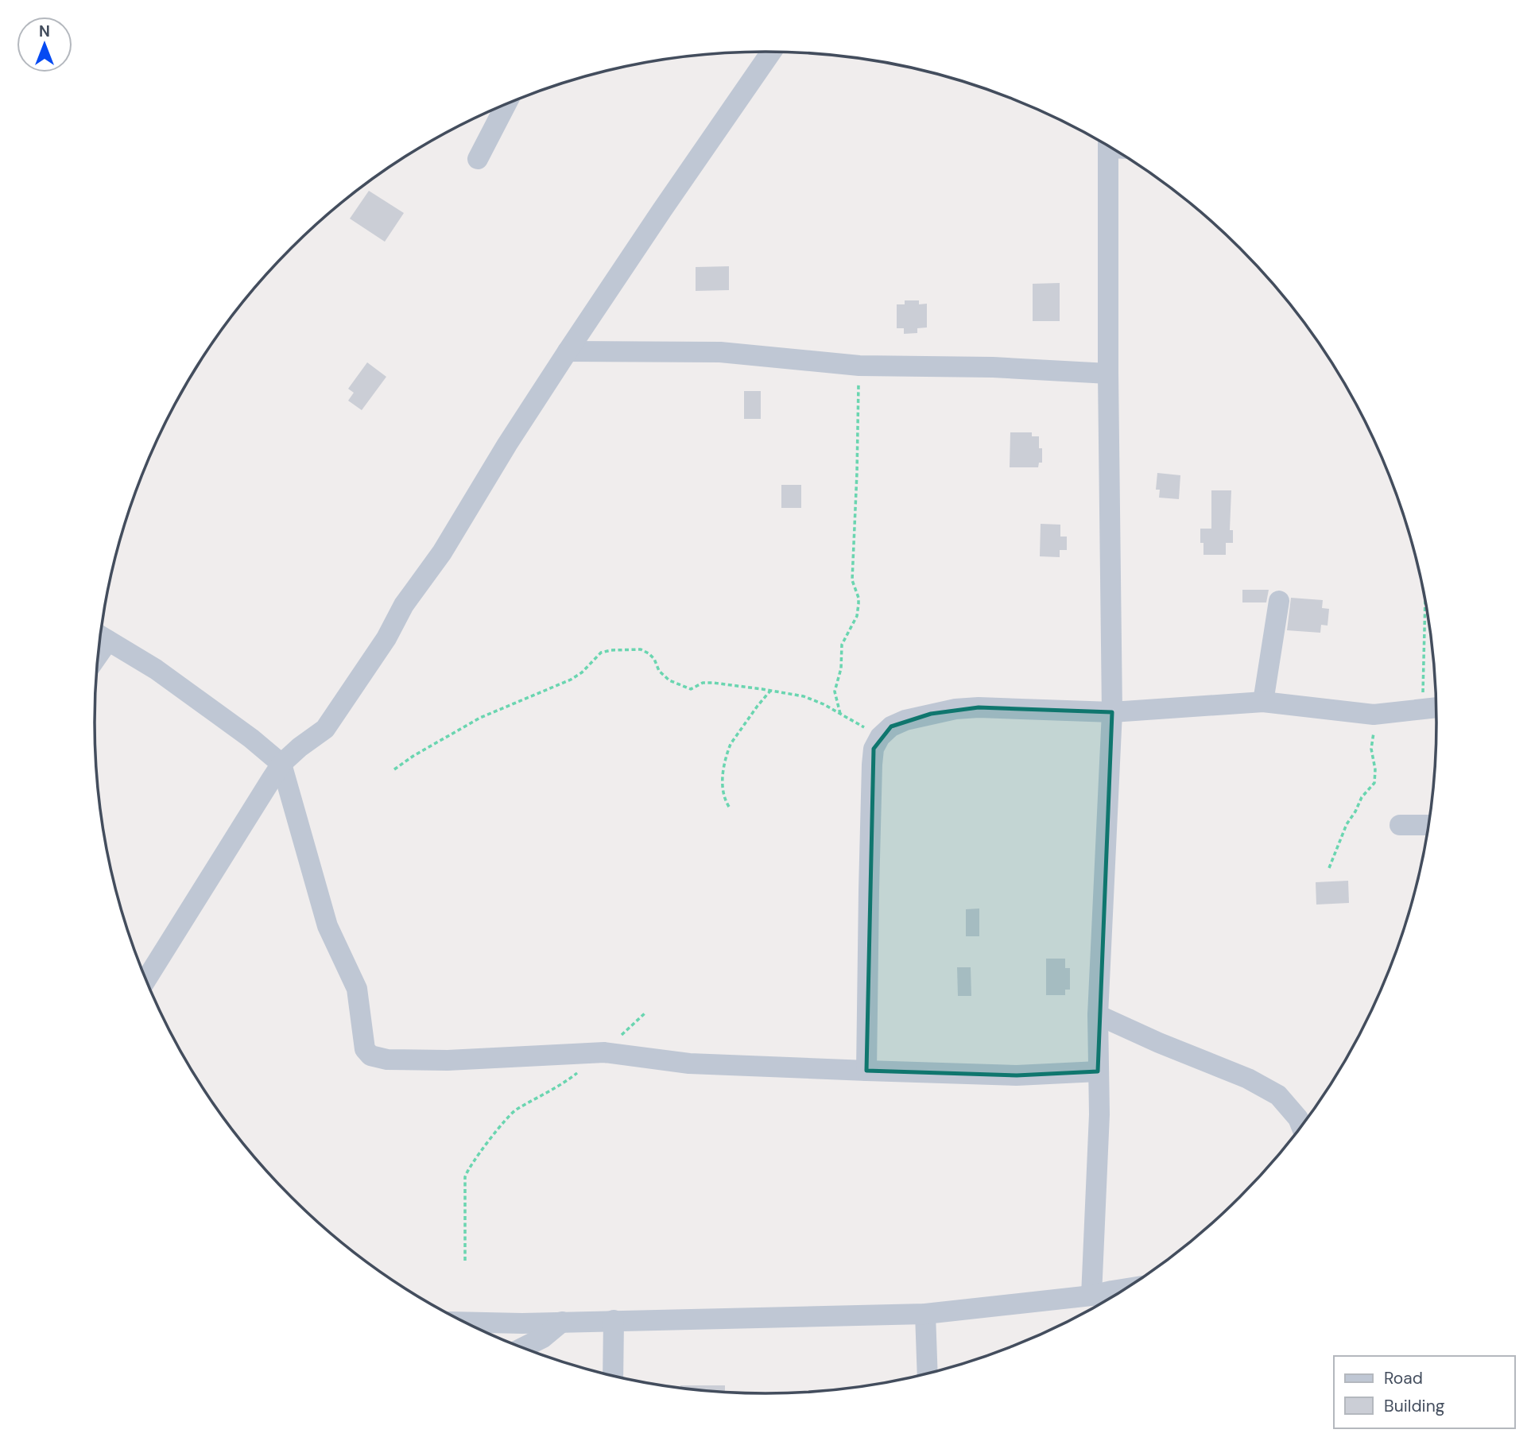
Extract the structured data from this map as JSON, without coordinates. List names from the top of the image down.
{
  "legend": ["Road", "Building"],
  "north": "top"
}
